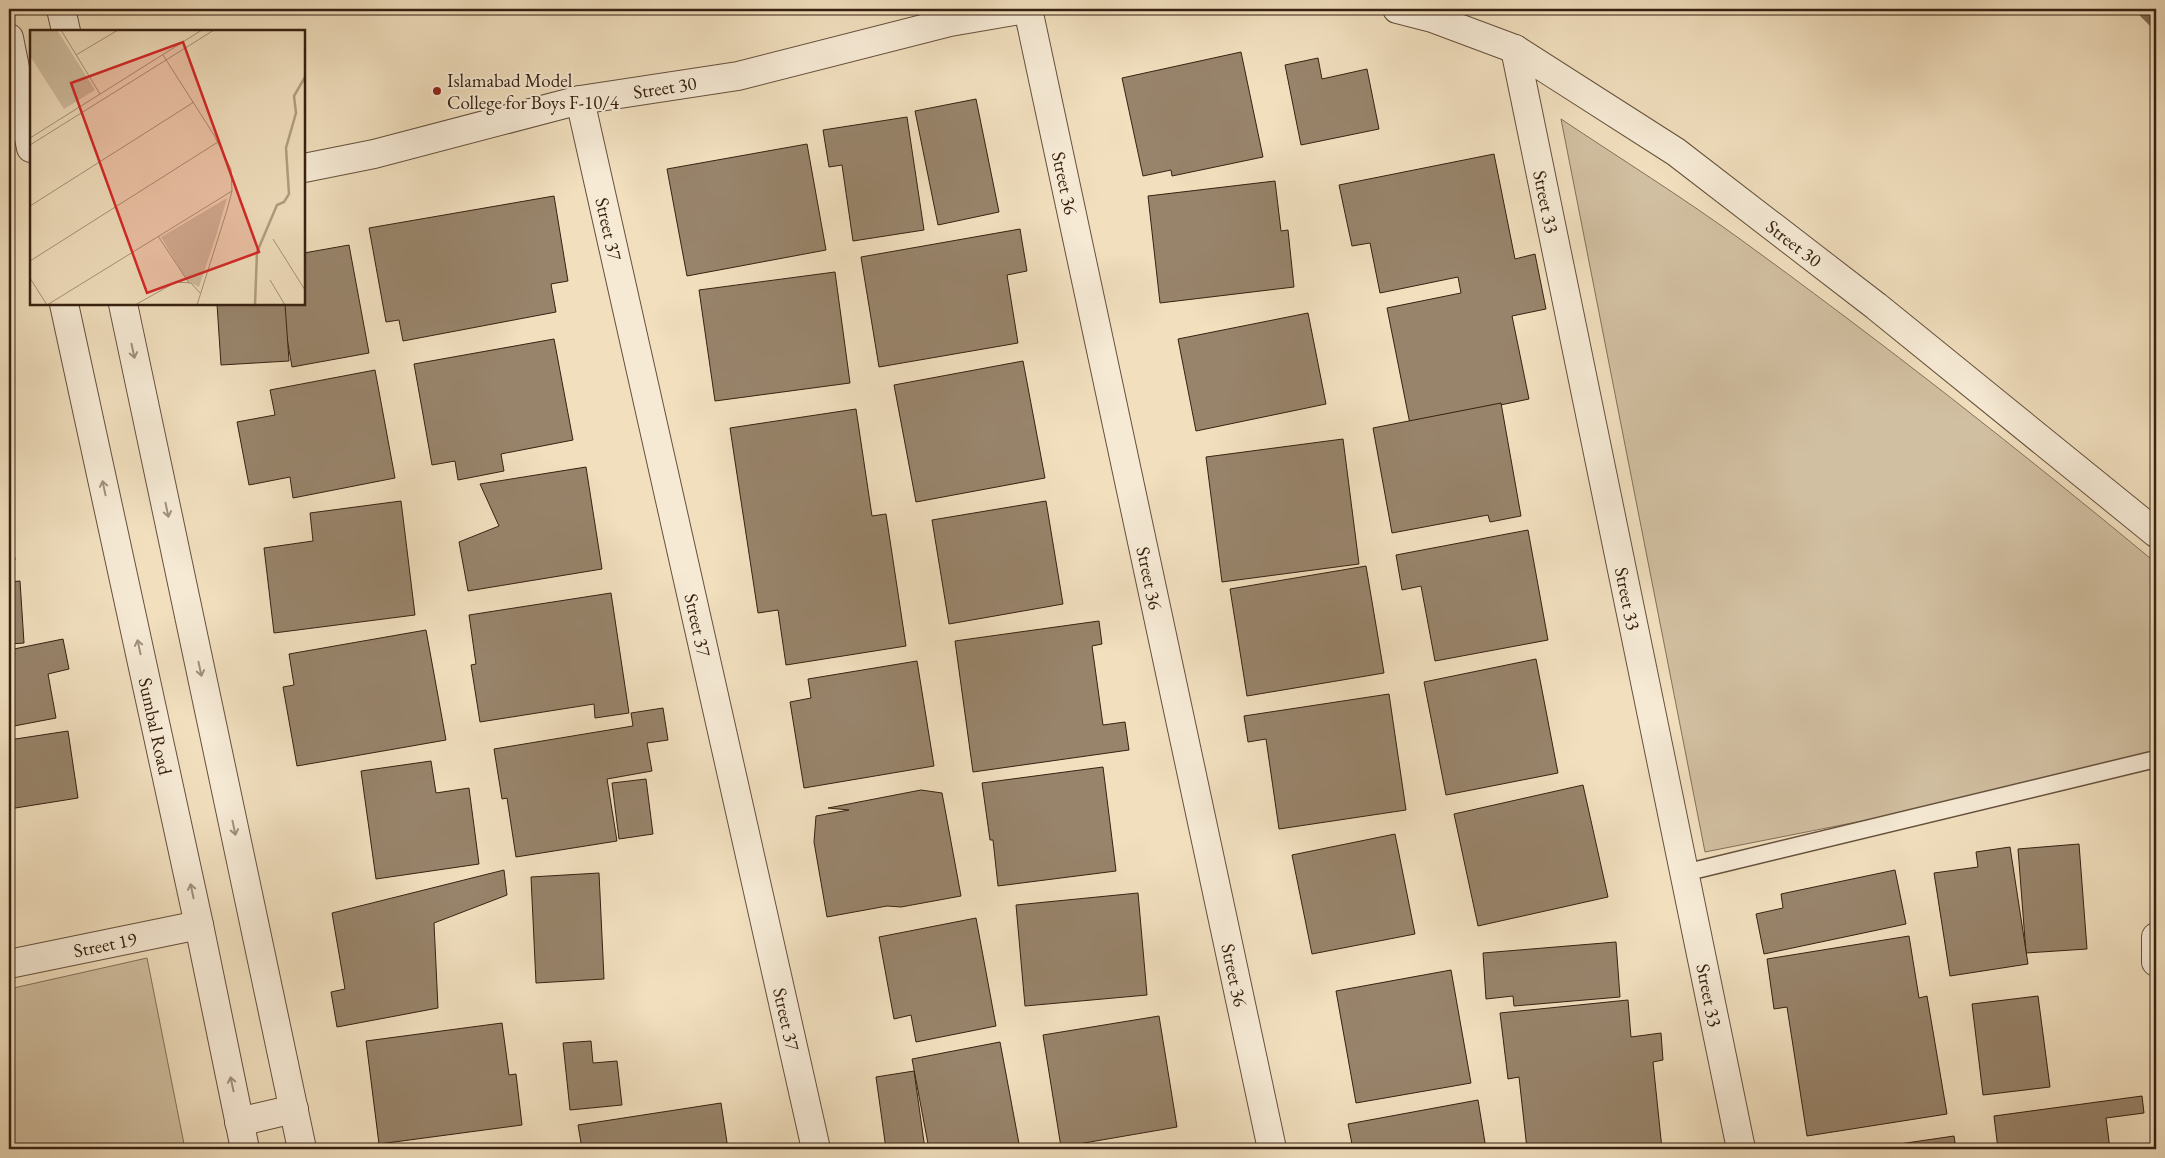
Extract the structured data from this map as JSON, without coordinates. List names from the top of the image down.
{
  "streets": {
    "street": [
      "Street 30",
      "Street 36",
      "Street 33",
      "Street 37",
      "Sumbal Road",
      "Street 19"
    ]
  },
  "crossings": [
    ["Street 30", "Street 36"],
    ["Street 30", "Street 33"],
    ["Street 30", "Street 37"],
    ["Sumbal Road", "Street 19"]
  ],
  "places": ["Islamabad Model College for Boys F-10/4"]
}
